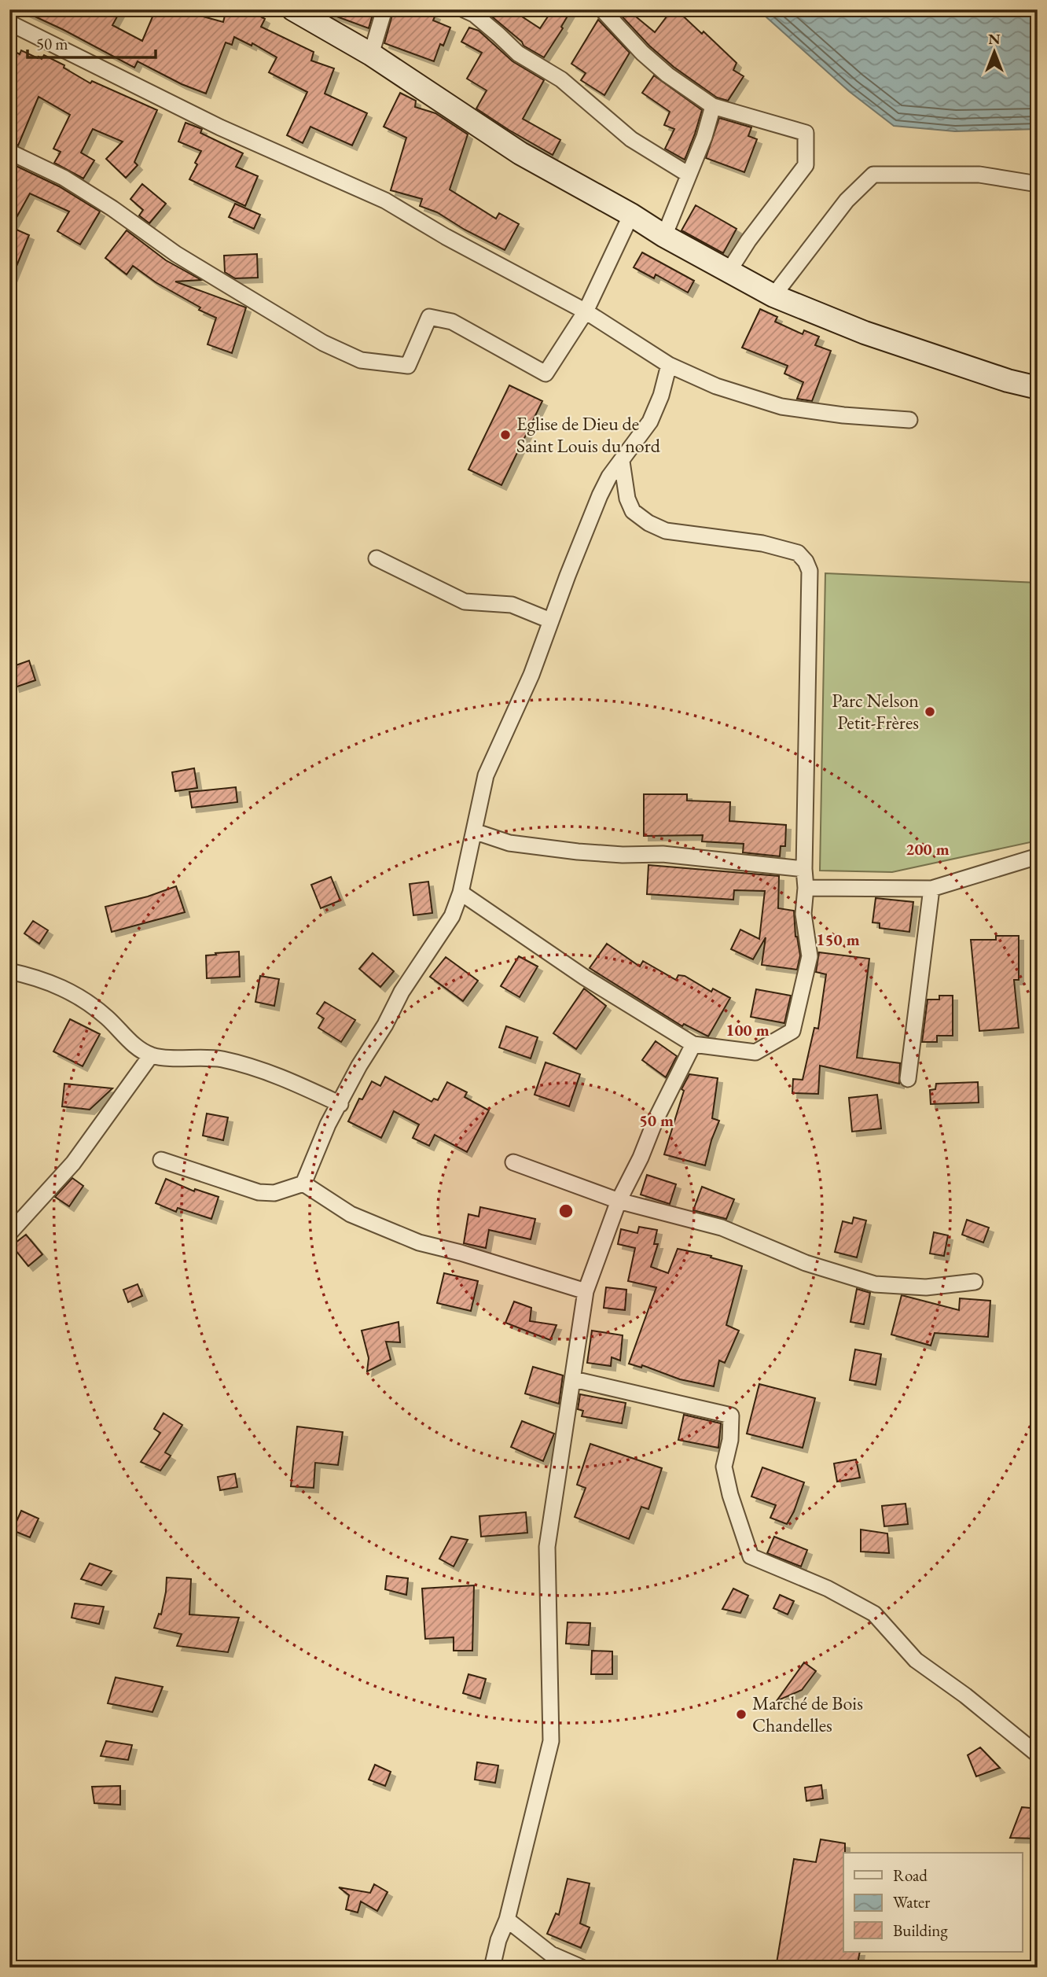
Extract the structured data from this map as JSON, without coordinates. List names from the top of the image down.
{
  "places": ["Eglise de Dieu de Saint Louis du nord", "Parc Nelson Petit-Frères", "Marché de Bois Chandelles"],
  "legend": ["Road", "Water", "Building"],
  "scale_bar": "50 m",
  "north": "top",
  "rings": [
    "200 m",
    "150 m",
    "100 m",
    "50 m"
  ]
}
